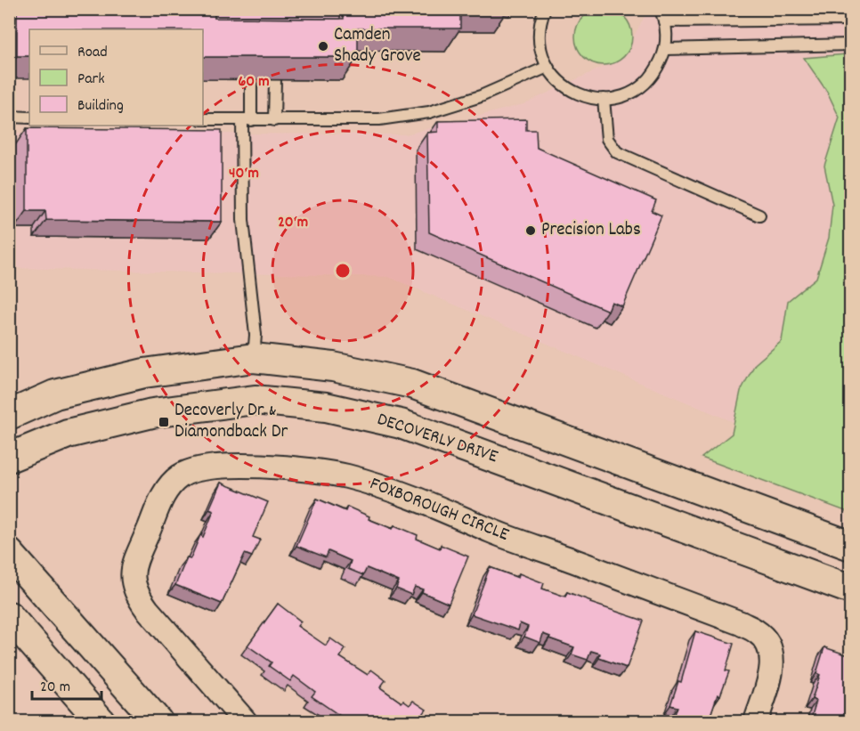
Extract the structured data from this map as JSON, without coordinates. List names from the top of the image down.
{
  "streets": {
    "street": ["DECOVERLY DRIVE", "FOXBOROUGH CIRCLE"]
  },
  "places": {
    "other": ["Camden Shady Grove", "Precision Labs"],
    "transit": ["Decoverly Dr & Diamondback Dr"]
  },
  "legend": ["Road", "Park", "Building"],
  "scale_bar": "20 m",
  "rings": ["60 m", "40 m", "20 m"]
}
